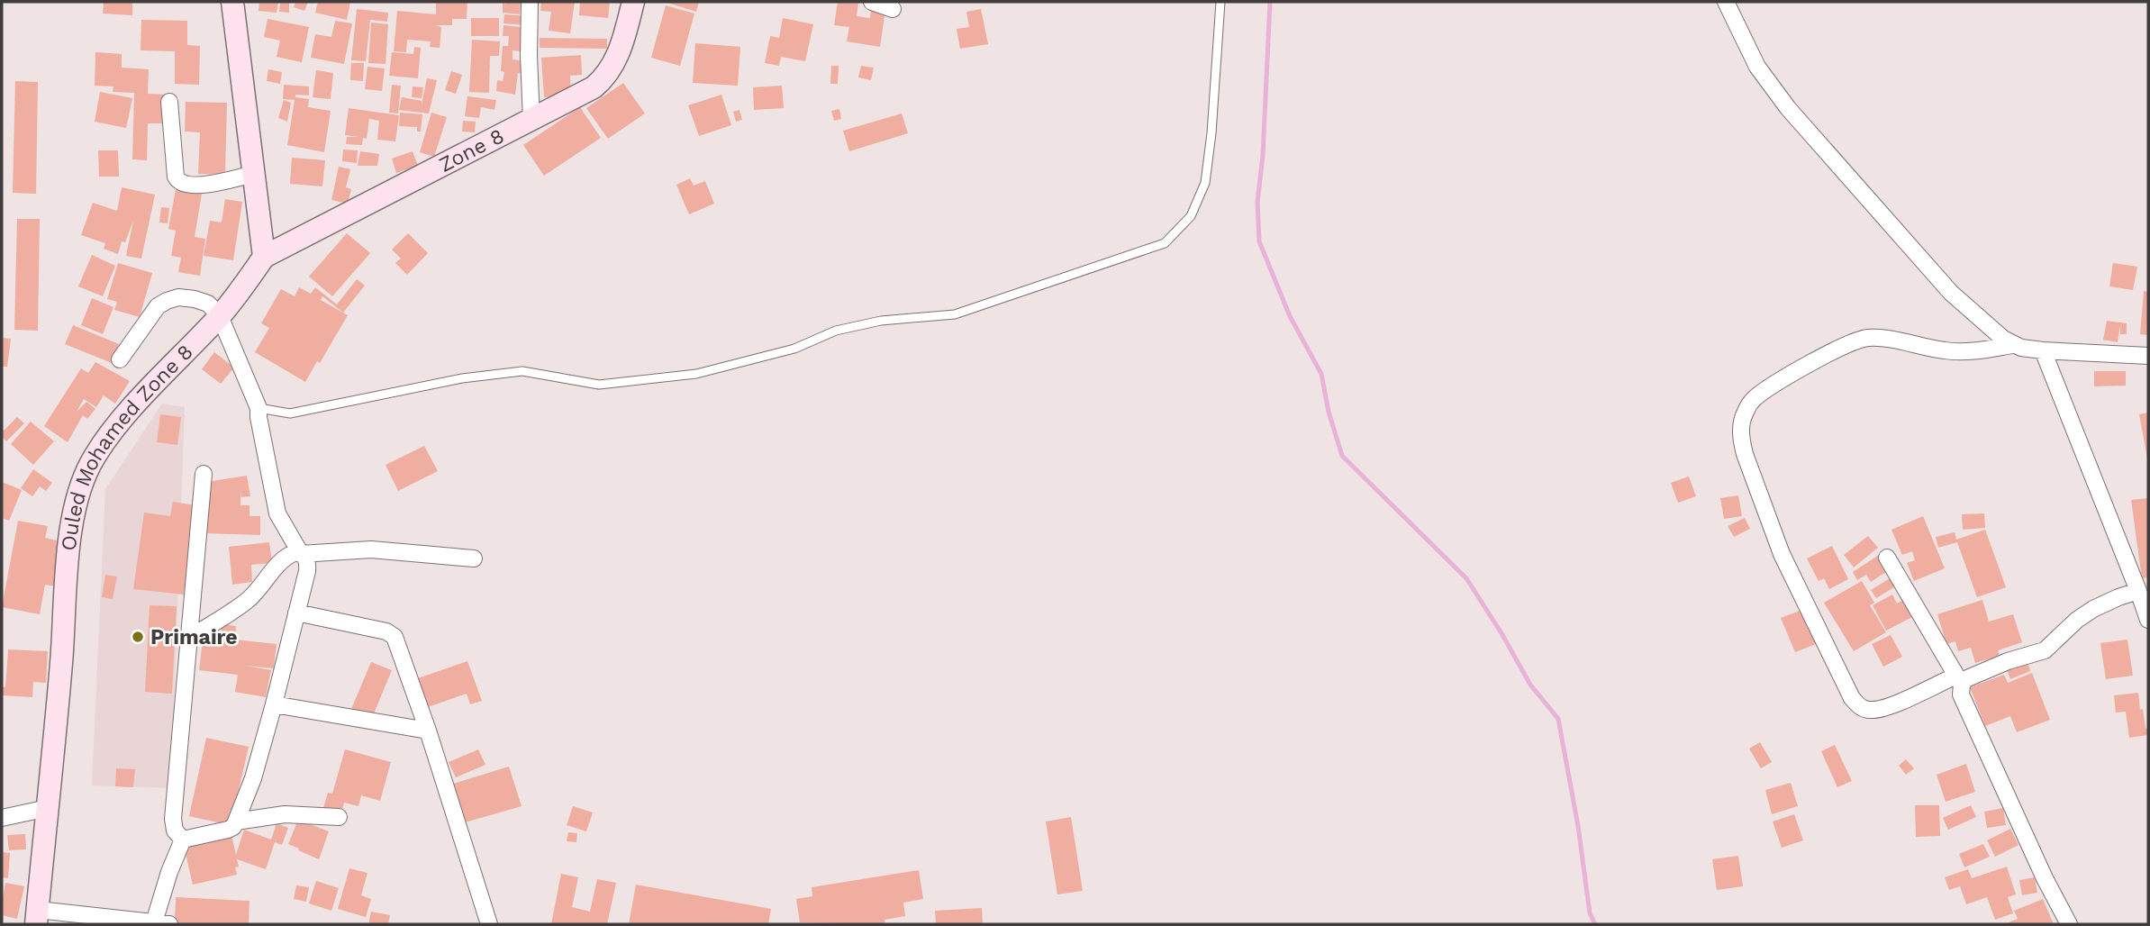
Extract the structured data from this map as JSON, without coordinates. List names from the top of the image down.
{
  "streets": {
    "main road": ["Zone 8", "Ouled Mohamed Zone 8"]
  },
  "crossings": [
    ["Zone 8", "Ouled Mohamed Zone 8"]
  ],
  "places": ["Primaire"]
}
